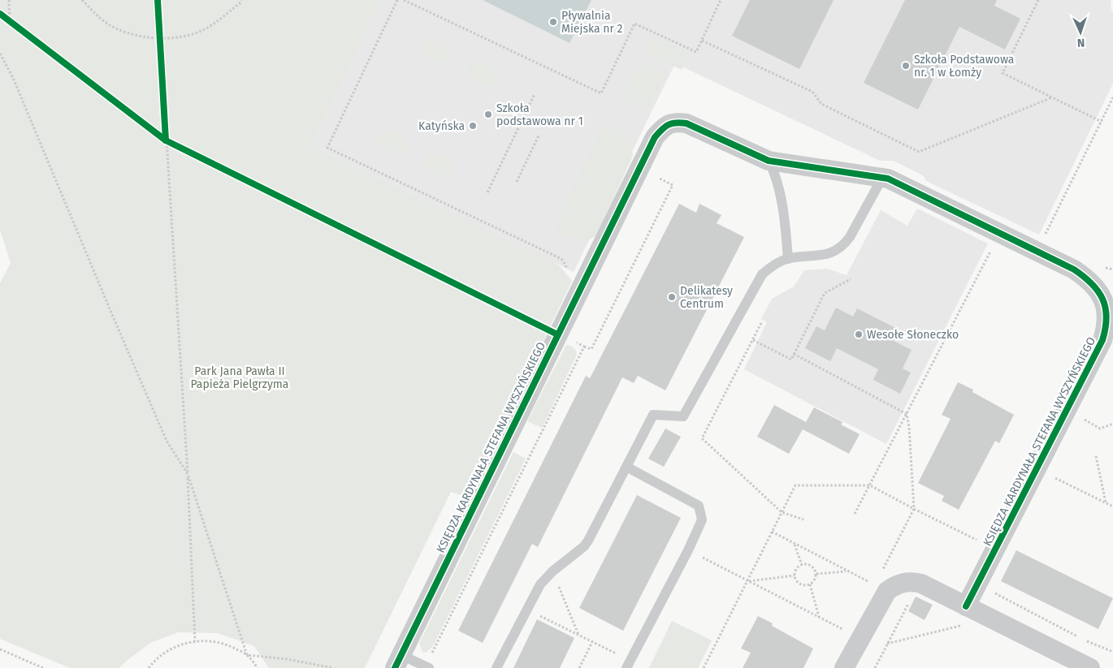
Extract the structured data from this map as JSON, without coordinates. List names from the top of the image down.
{
  "streets": {
    "street": ["KSIĘDZA KARDYNAŁA STEFANA WYSZYŃSKIEGO"]
  },
  "parks": ["Park Jana Pawła II Papieża Pielgrzyma"],
  "places": [
    "Pływalnia Miejska nr 2",
    "Szkoła Podstawowa nr. 1 w Łomży",
    "Szkoła podstawowa nr 1",
    "Katyńska",
    "Delikatesy Centrum",
    "Wesołe Słoneczko"
  ],
  "north": "bottom"
}
